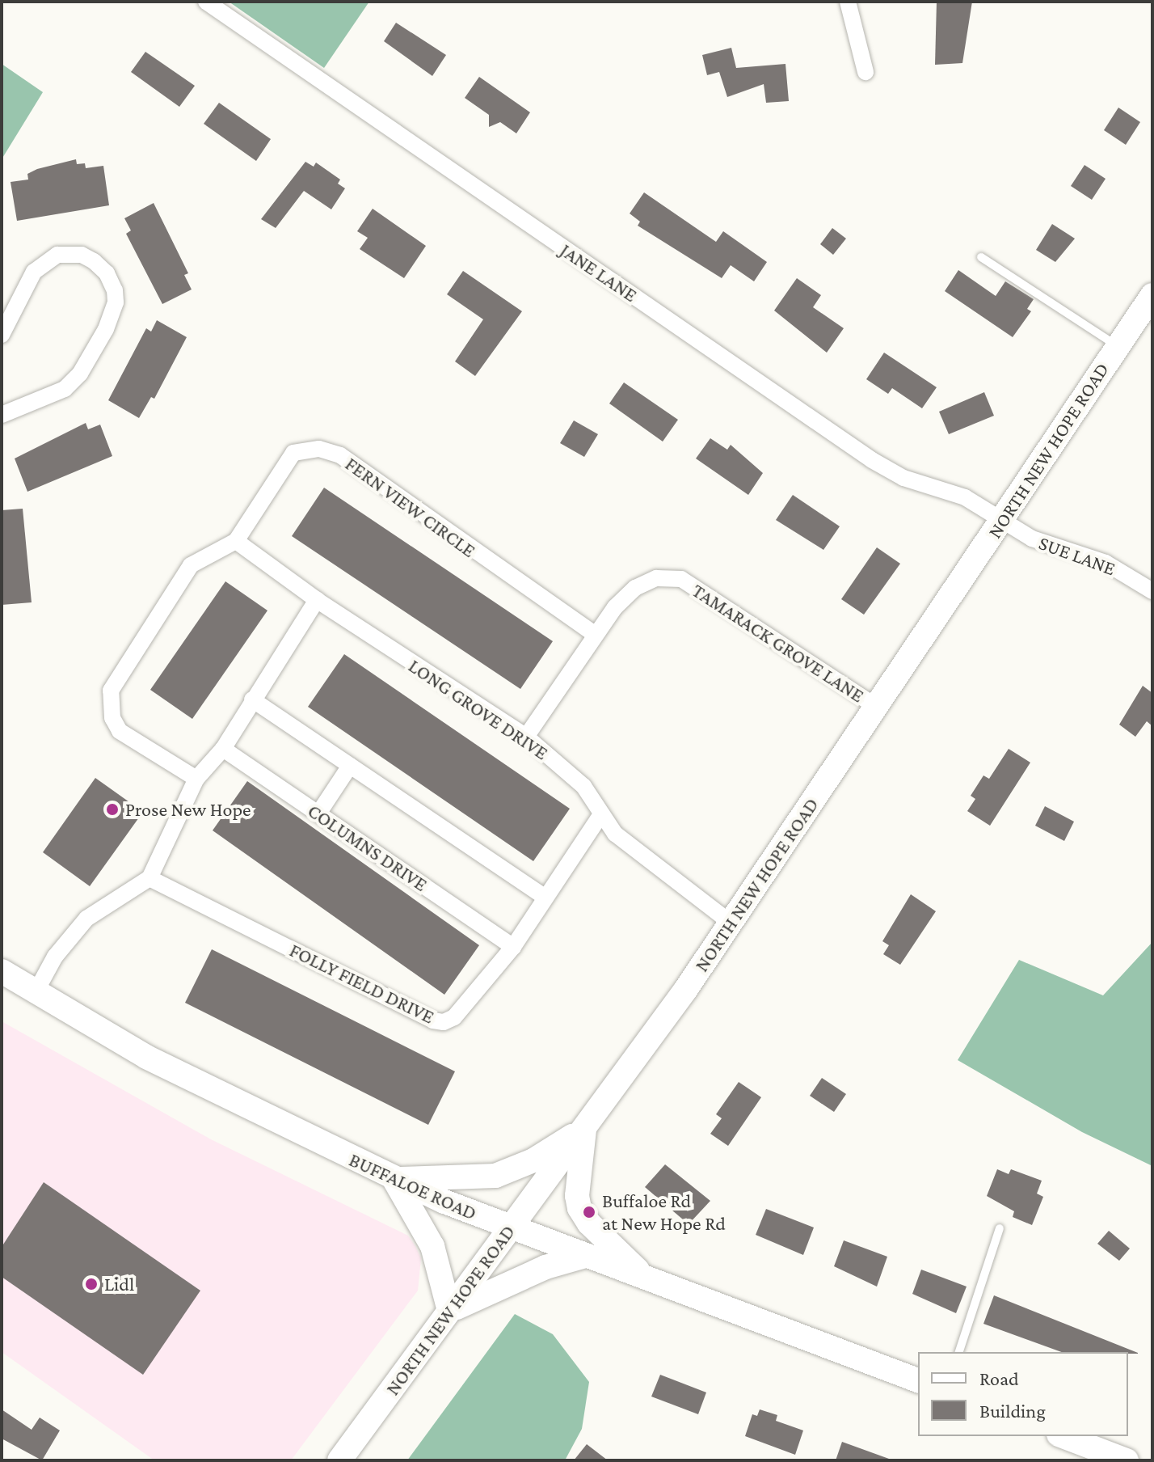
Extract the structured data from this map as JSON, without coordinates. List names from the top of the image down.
{
  "streets": {
    "main road": ["NORTH NEW HOPE ROAD", "BUFFALOE ROAD"],
    "street": [
      "JANE LANE",
      "FERN VIEW CIRCLE",
      "SUE LANE",
      "TAMARACK GROVE LANE",
      "LONG GROVE DRIVE",
      "COLUMNS DRIVE",
      "FOLLY FIELD DRIVE"
    ]
  },
  "crossings": [
    ["JANE LANE", "NORTH NEW HOPE ROAD"],
    ["JANE LANE", "SUE LANE"],
    ["NORTH NEW HOPE ROAD", "SUE LANE"],
    ["NORTH NEW HOPE ROAD", "TAMARACK GROVE LANE"],
    ["NORTH NEW HOPE ROAD", "LONG GROVE DRIVE"],
    ["NORTH NEW HOPE ROAD", "BUFFALOE ROAD"],
    ["FERN VIEW CIRCLE", "TAMARACK GROVE LANE"],
    ["FERN VIEW CIRCLE", "LONG GROVE DRIVE"],
    ["TAMARACK GROVE LANE", "LONG GROVE DRIVE"],
    ["LONG GROVE DRIVE", "FOLLY FIELD DRIVE"],
    ["COLUMNS DRIVE", "FOLLY FIELD DRIVE"]
  ],
  "places": ["Prose New Hope", "Buffaloe Rd at New Hope Rd", "Lidl"],
  "legend": ["Road", "Building"]
}
